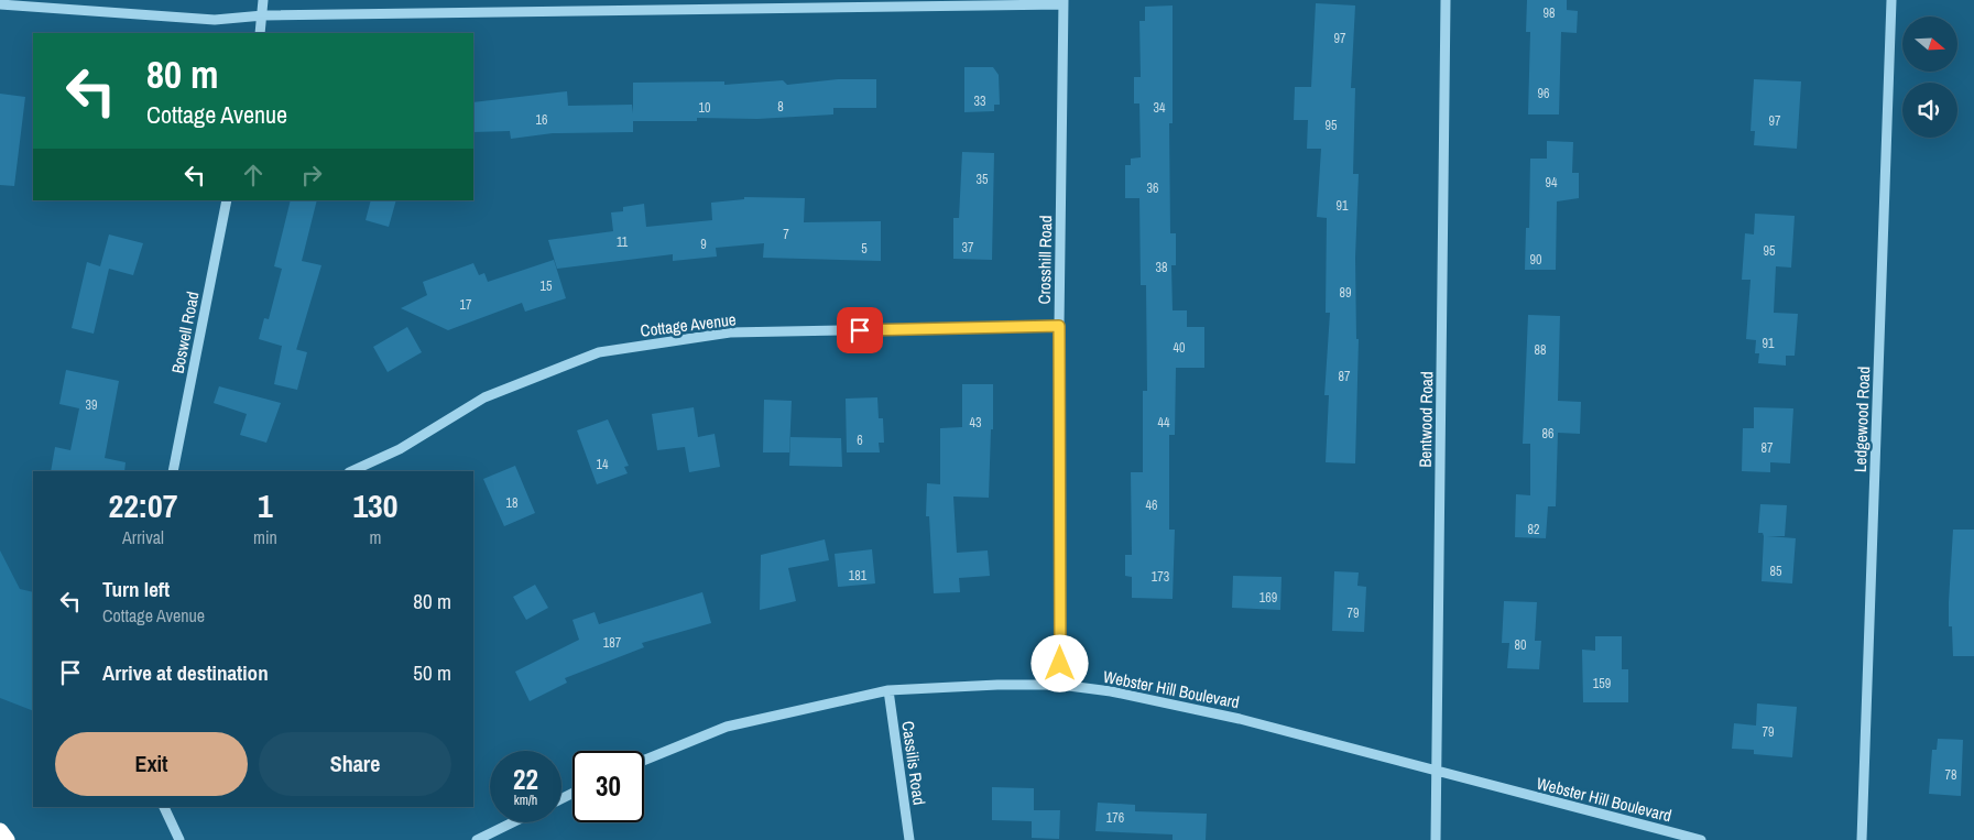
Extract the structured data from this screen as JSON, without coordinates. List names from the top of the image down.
{
  "streets": {
    "street": [
      "Crosshill Road",
      "Cottage Avenue",
      "Boswell Road",
      "Bentwood Road",
      "Ledgewood Road",
      "Webster Hill Boulevard",
      "Cassilis Road"
    ]
  },
  "crossings": [
    ["Crosshill Road", "Cottage Avenue"],
    ["Crosshill Road", "Webster Hill Boulevard"],
    ["Bentwood Road", "Webster Hill Boulevard"],
    ["Webster Hill Boulevard", "Cassilis Road"]
  ],
  "house_numbers": [
    "98",
    "97",
    "96",
    "33",
    "8",
    "10",
    "34",
    "16",
    "97",
    "95",
    "35",
    "94",
    "36",
    "91",
    "7",
    "11",
    "9",
    "37",
    "5",
    "95",
    "90",
    "38",
    "15",
    "89",
    "17",
    "91",
    "40",
    "88",
    "87",
    "39",
    "43",
    "44",
    "86",
    "6",
    "87",
    "14",
    "18",
    "46",
    "82",
    "85",
    "181",
    "173",
    "169",
    "79",
    "187",
    "80",
    "159",
    "79",
    "78",
    "176"
  ],
  "north": "right",
  "page": {
    "turn": ["80 m", "Cottage Avenue"],
    "eta": [
      "22:07",
      "Arrival",
      "1",
      "min",
      "130",
      "m"
    ],
    "list": [
      {
        "name": "Turn left",
        "note": "Cottage Avenue",
        "value": "80 m"
      },
      {
        "name": "Arrive at destination",
        "value": "50 m"
      }
    ],
    "buttons": ["Exit", "Share"],
    "speed": "22 km/h",
    "limit": "30"
  }
}
